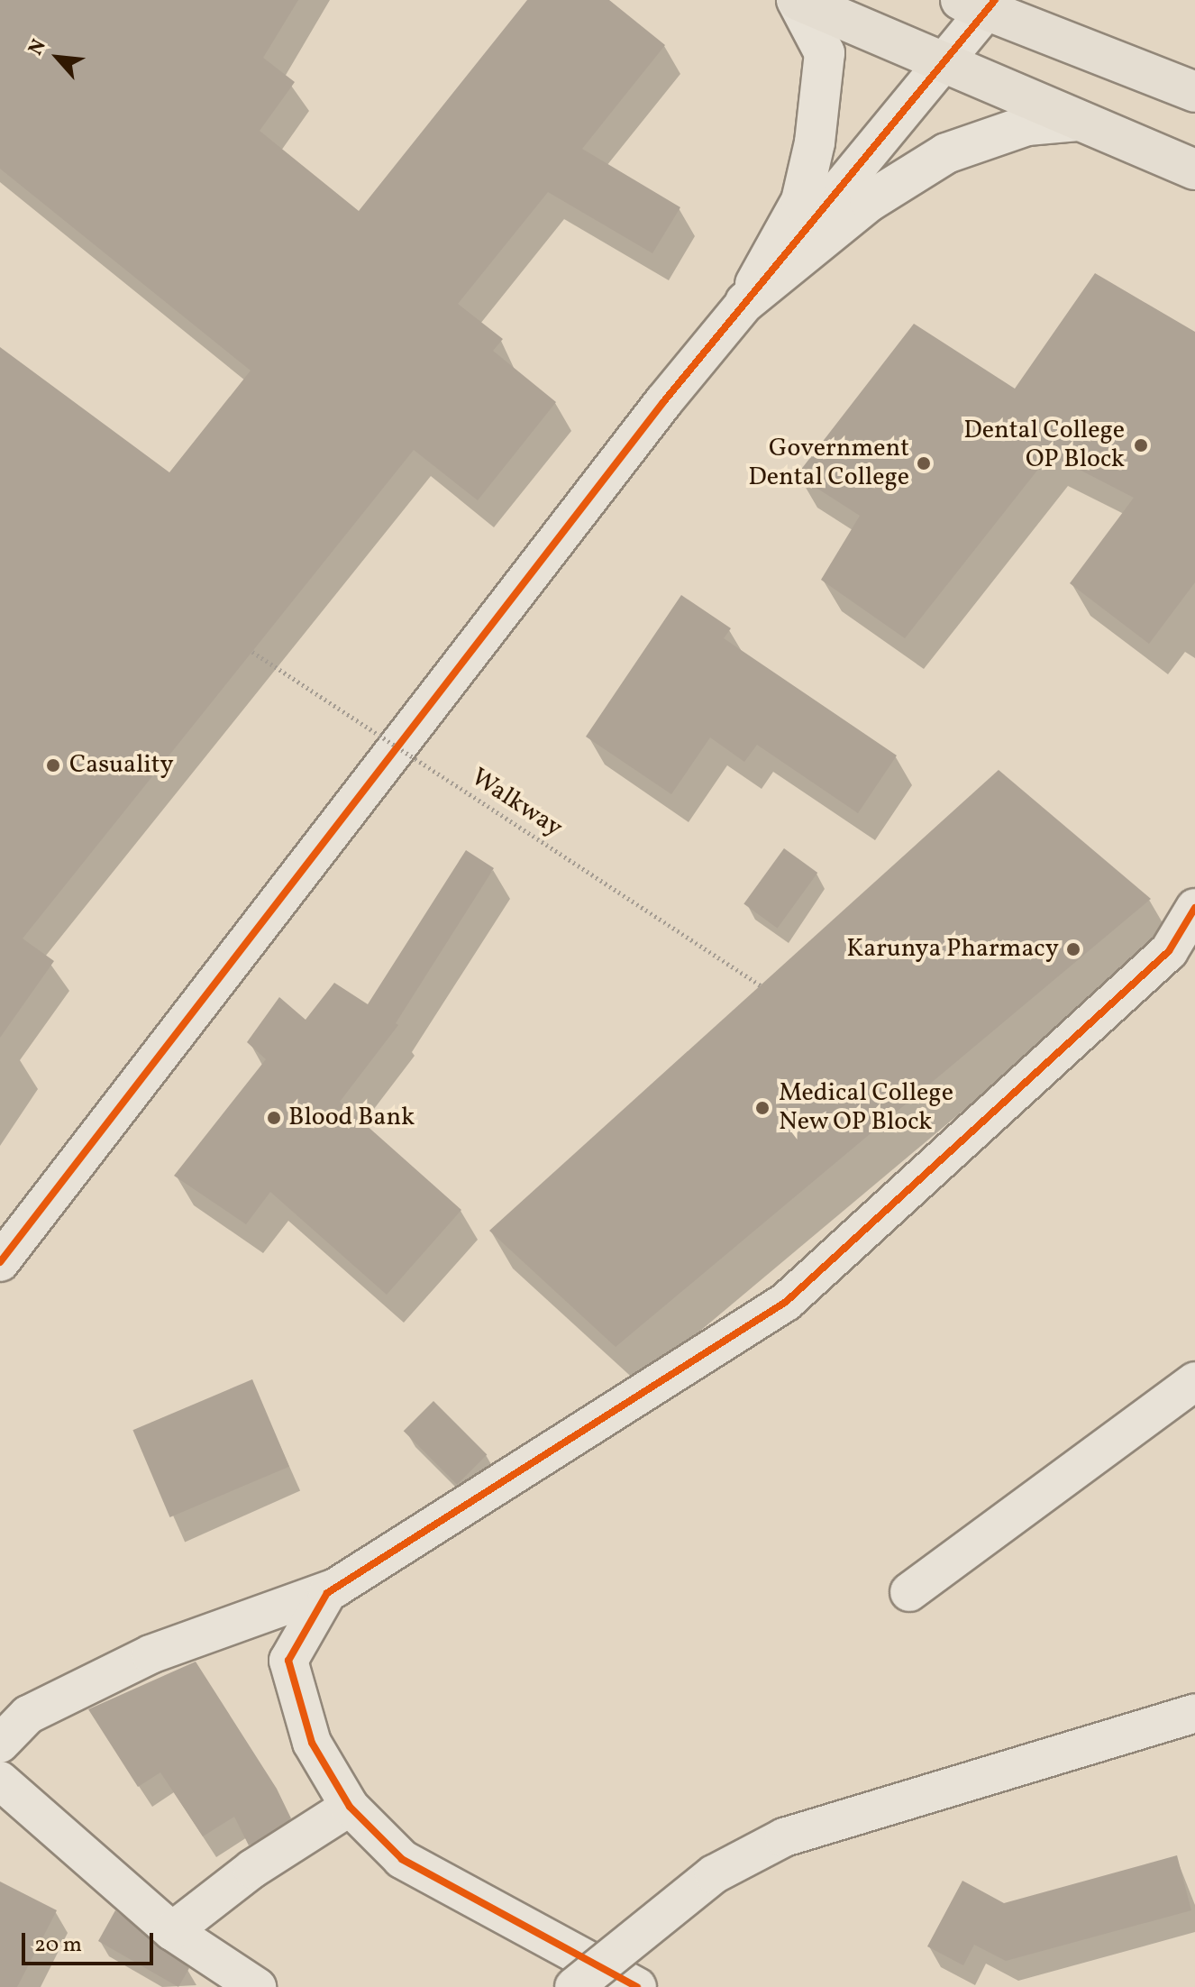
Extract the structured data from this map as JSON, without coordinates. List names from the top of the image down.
{
  "streets": {
    "path": ["Walkway"]
  },
  "places": [
    "Dental College OP Block",
    "Government Dental College",
    "Casuality",
    "Karunya Pharmacy",
    "Medical College New OP Block",
    "Blood Bank"
  ],
  "scale_bar": "20 m",
  "north": "top left"
}
